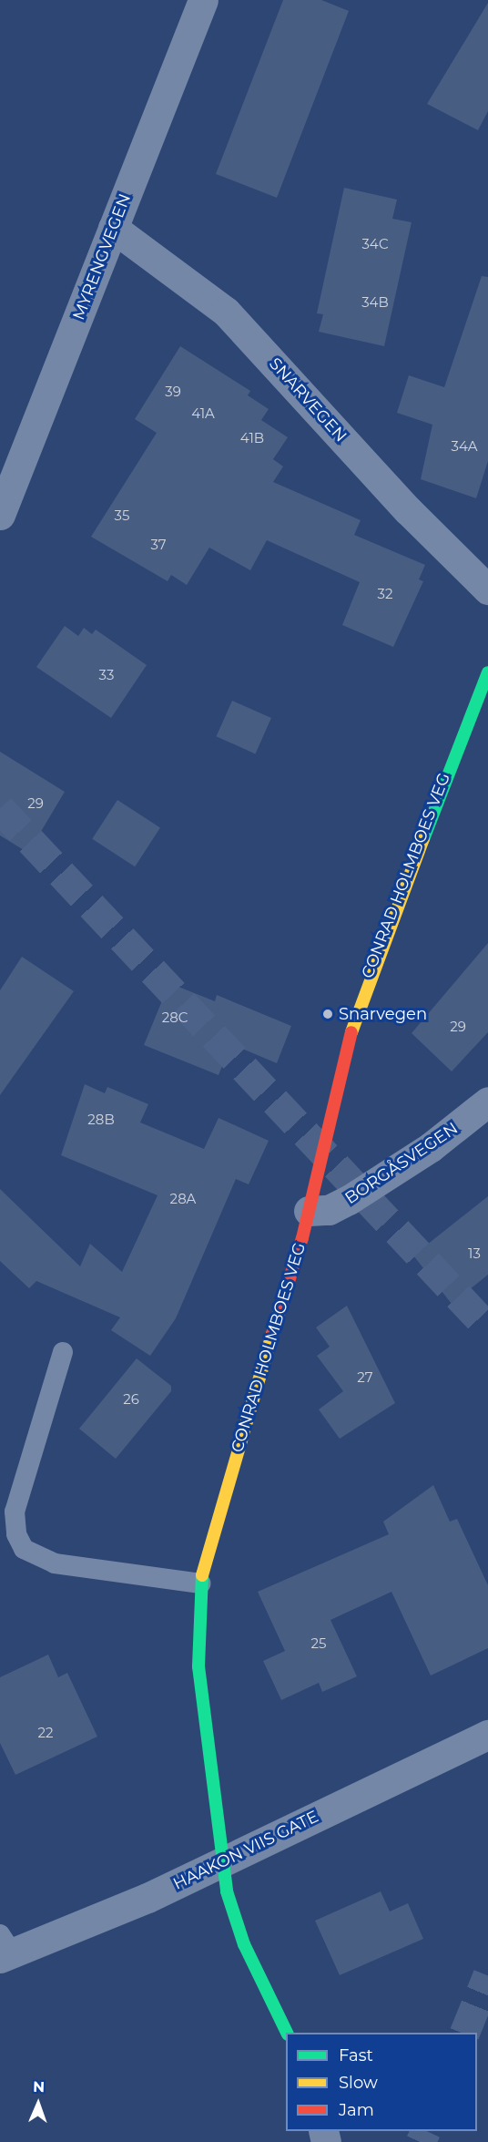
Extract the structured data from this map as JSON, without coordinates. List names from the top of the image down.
{
  "streets": {
    "street": [
      "MYRENGVEGEN",
      "SNARVEGEN",
      "CONRAD HOLMBOES VEG",
      "BORGÅSVEGEN",
      "HAAKON VIIS GATE"
    ]
  },
  "crossings": [
    ["MYRENGVEGEN", "SNARVEGEN"],
    ["CONRAD HOLMBOES VEG", "BORGÅSVEGEN"],
    ["CONRAD HOLMBOES VEG", "HAAKON VIIS GATE"]
  ],
  "places": ["Snarvegen"],
  "house_numbers": [
    "34C",
    "34B",
    "39",
    "41A",
    "41B",
    "34A",
    "35",
    "37",
    "32",
    "33",
    "29",
    "28C",
    "29",
    "28B",
    "28A",
    "13",
    "27",
    "26",
    "25",
    "22"
  ],
  "legend": ["Fast", "Slow", "Jam"],
  "north": "top"
}
